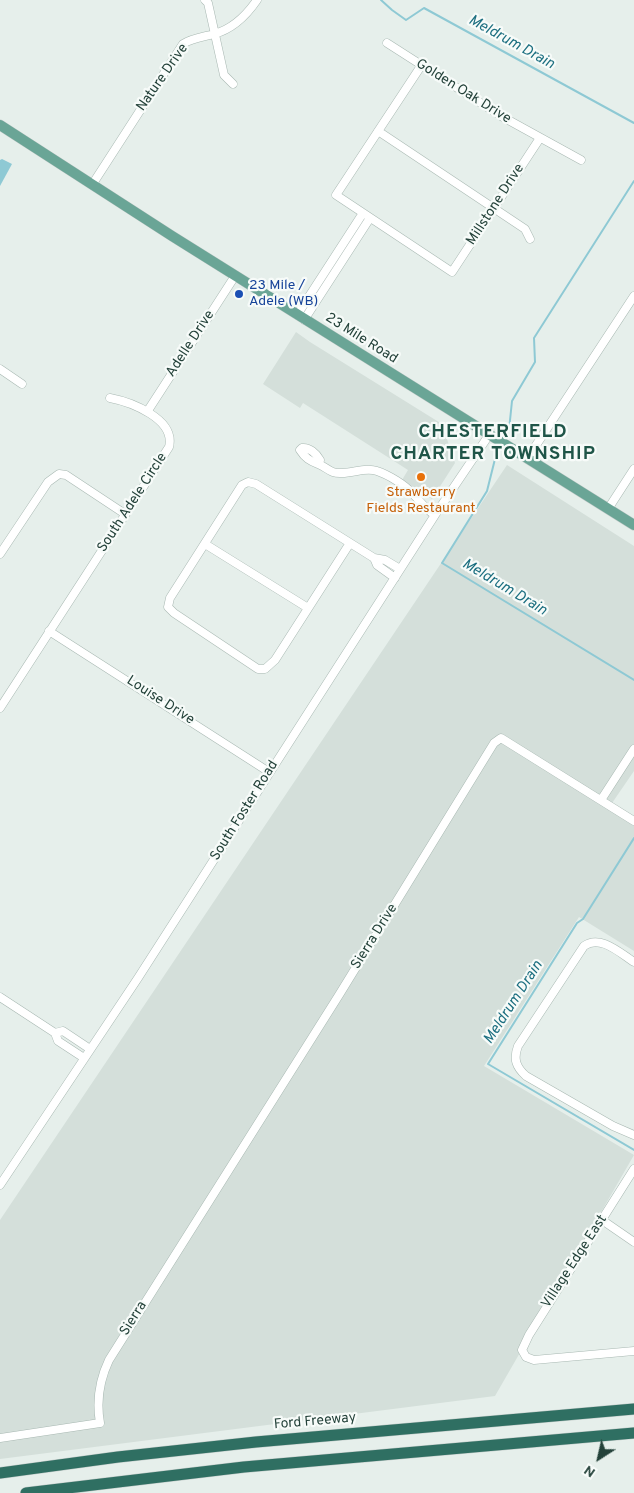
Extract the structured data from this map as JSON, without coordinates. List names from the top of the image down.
{
  "streets": {
    "highway": ["Ford Freeway"],
    "main road": ["23 Mile Road"],
    "street": [
      "Nature Drive",
      "Golden Oak Drive",
      "Millstone Drive",
      "Adelle Drive",
      "South Adele Circle",
      "Louise Drive",
      "South Foster Road",
      "Sierra Drive",
      "Village Edge East",
      "Sierra"
    ]
  },
  "crossings": [
    ["Nature Drive", "23 Mile Road"],
    ["Golden Oak Drive", "Millstone Drive"],
    ["23 Mile Road", "Adelle Drive"],
    ["23 Mile Road", "South Foster Road"],
    ["Adelle Drive", "South Adele Circle"],
    ["South Adele Circle", "Louise Drive"],
    ["Louise Drive", "South Foster Road"],
    ["Sierra Drive", "Sierra"]
  ],
  "districts": ["CHESTERFIELD CHARTER TOWNSHIP"],
  "water": ["Meldrum Drain"],
  "places": ["23 Mile / Adele (WB)", "Strawberry Fields Restaurant"],
  "north": "bottom left"
}
